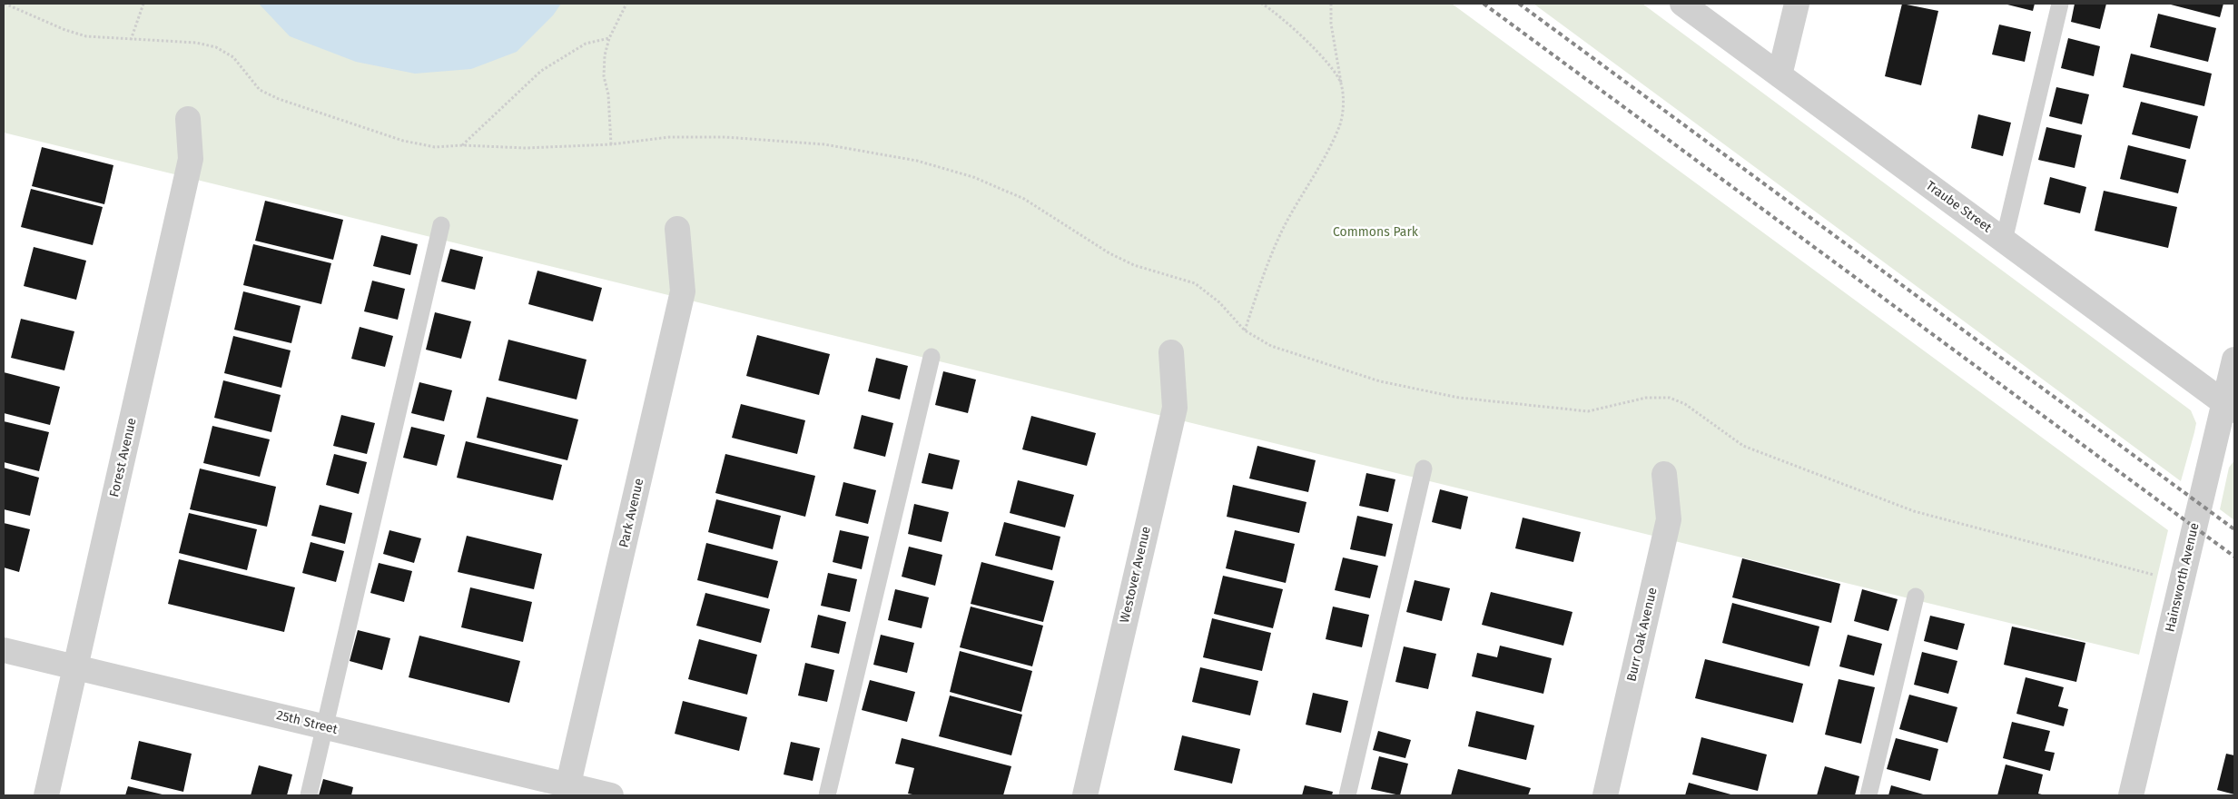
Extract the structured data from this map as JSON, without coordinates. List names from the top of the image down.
{
  "streets": {
    "street": [
      "Traube Street",
      "Forest Avenue",
      "Park Avenue",
      "Westover Avenue",
      "Hainsworth Avenue",
      "Burr Oak Avenue",
      "25th Street"
    ]
  },
  "crossings": [
    ["Traube Street", "Hainsworth Avenue"],
    ["Forest Avenue", "25th Street"],
    ["Park Avenue", "25th Street"]
  ],
  "parks": ["Commons Park"]
}
